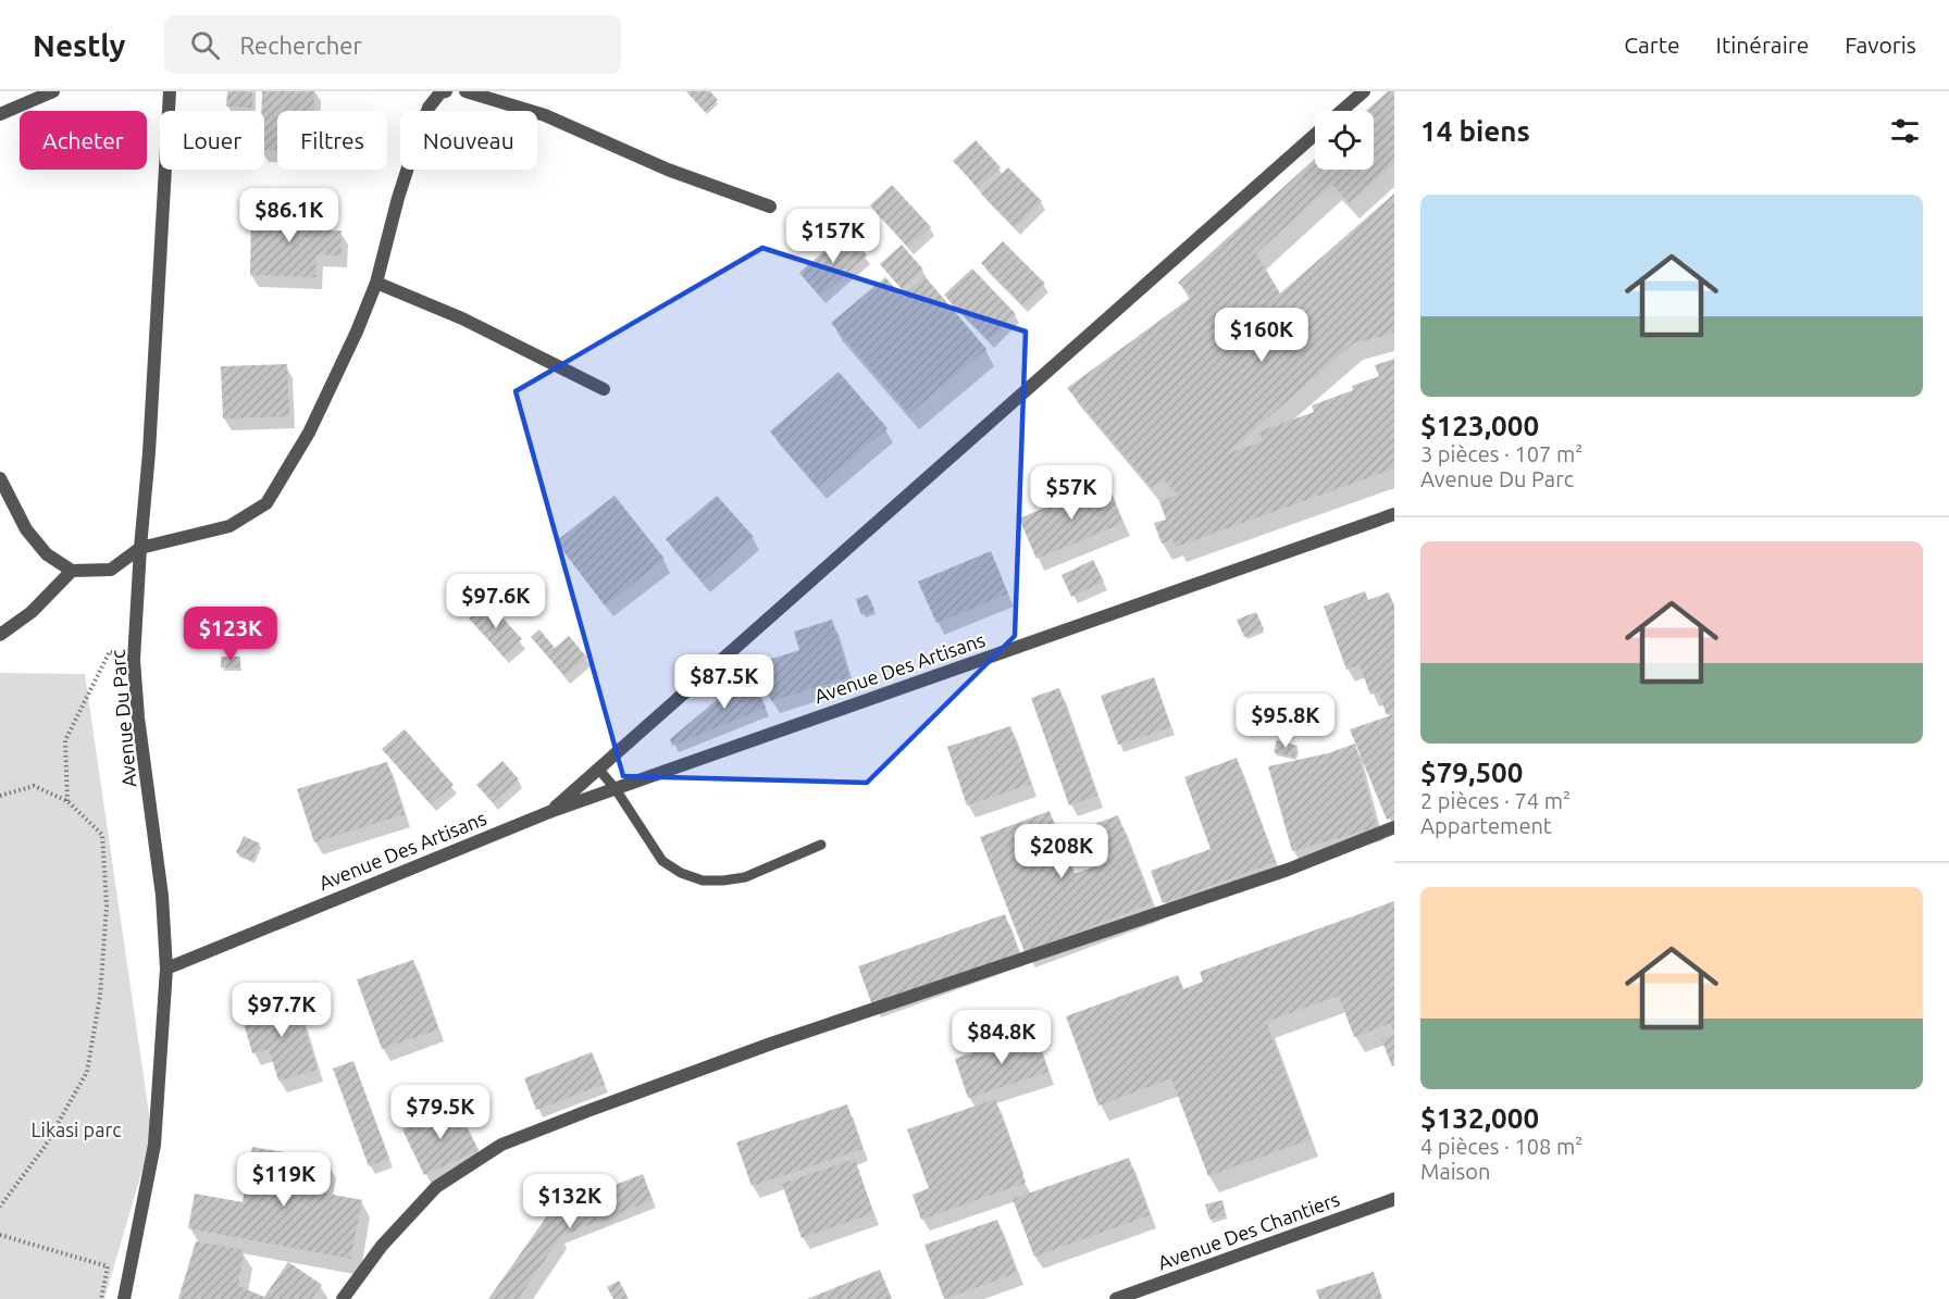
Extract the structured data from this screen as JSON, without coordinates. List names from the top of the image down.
{
  "streets": {
    "street": ["Avenue Des Artisans", "Avenue Du Parc", "Avenue Des Chantiers"]
  },
  "crossings": [
    ["Avenue Des Artisans", "Avenue Du Parc"]
  ],
  "parks": ["Likasi parc"],
  "page": {
    "header": "Nestly",
    "search": "Rechercher",
    "nav": ["Carte", "Itinéraire", "Favoris"],
    "heading": "14 biens",
    "chip": [
      "Acheter",
      "Louer",
      "Filtres",
      "Nouveau"
    ],
    "list": [
      {
        "name": "$123,000",
        "note": "3 pièces · 107 m² · Avenue Du Parc"
      },
      {
        "name": "$79,500",
        "note": "2 pièces · 74 m² · Appartement"
      },
      {
        "name": "$132,000",
        "note": "4 pièces · 108 m² · Maison"
      }
    ],
    "price": [
      "$86.1K",
      "$157K",
      "$160K",
      "$57K",
      "$97.6K",
      "$123K",
      "$87.5K",
      "$95.8K",
      "$208K",
      "$97.7K",
      "$84.8K",
      "$79.5K",
      "$119K",
      "$132K"
    ]
  }
}
